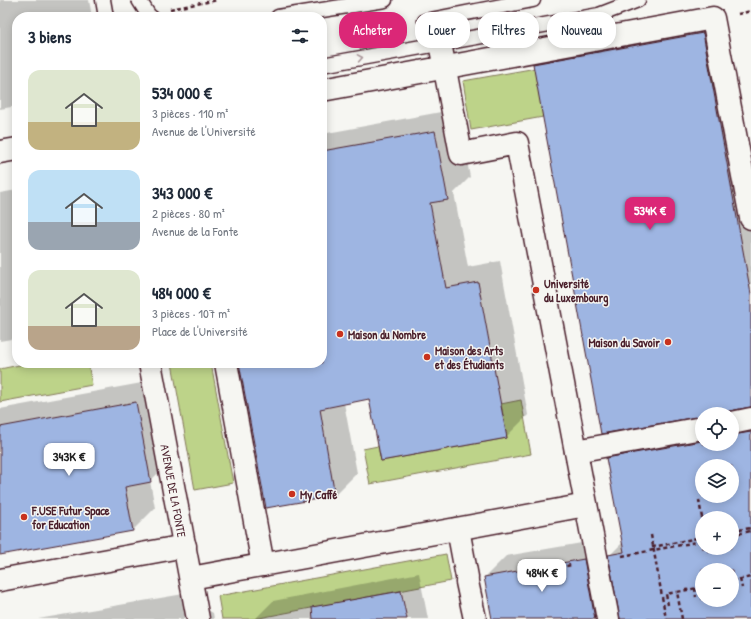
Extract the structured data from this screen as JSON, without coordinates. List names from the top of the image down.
{
  "streets": {
    "street": ["AVENUE DE LA FONTE"]
  },
  "places": [
    "Université du Luxembourg",
    "Maison du Nombre",
    "Maison du Savoir",
    "Maison des Arts et des Étudiants",
    "My Caffé",
    "F.USE Futur Space for Education"
  ],
  "page": {
    "chip": [
      "Acheter",
      "Louer",
      "Filtres",
      "Nouveau"
    ],
    "heading": "3 biens",
    "list": [
      {
        "name": "534 000 €",
        "note": "3 pièces · 110 m² · Avenue de l'Université"
      },
      {
        "name": "343 000 €",
        "note": "2 pièces · 80 m² · Avenue de la Fonte"
      },
      {
        "name": "484 000 €",
        "note": "3 pièces · 107 m² · Place de l'Université"
      }
    ],
    "price": ["534K €", "343K €", "484K €"],
    "map_buttons": ["+", "−"]
  }
}
